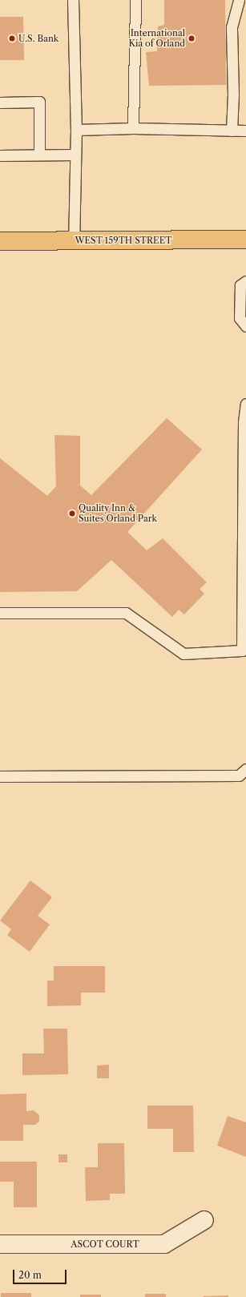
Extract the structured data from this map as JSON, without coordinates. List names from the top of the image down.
{
  "streets": {
    "main road": ["WEST 159TH STREET"],
    "street": ["ASCOT COURT"]
  },
  "places": ["U.S. Bank", "International Kia of Orland", "Quality Inn & Suites Orland Park"],
  "scale_bar": "20 m"
}
